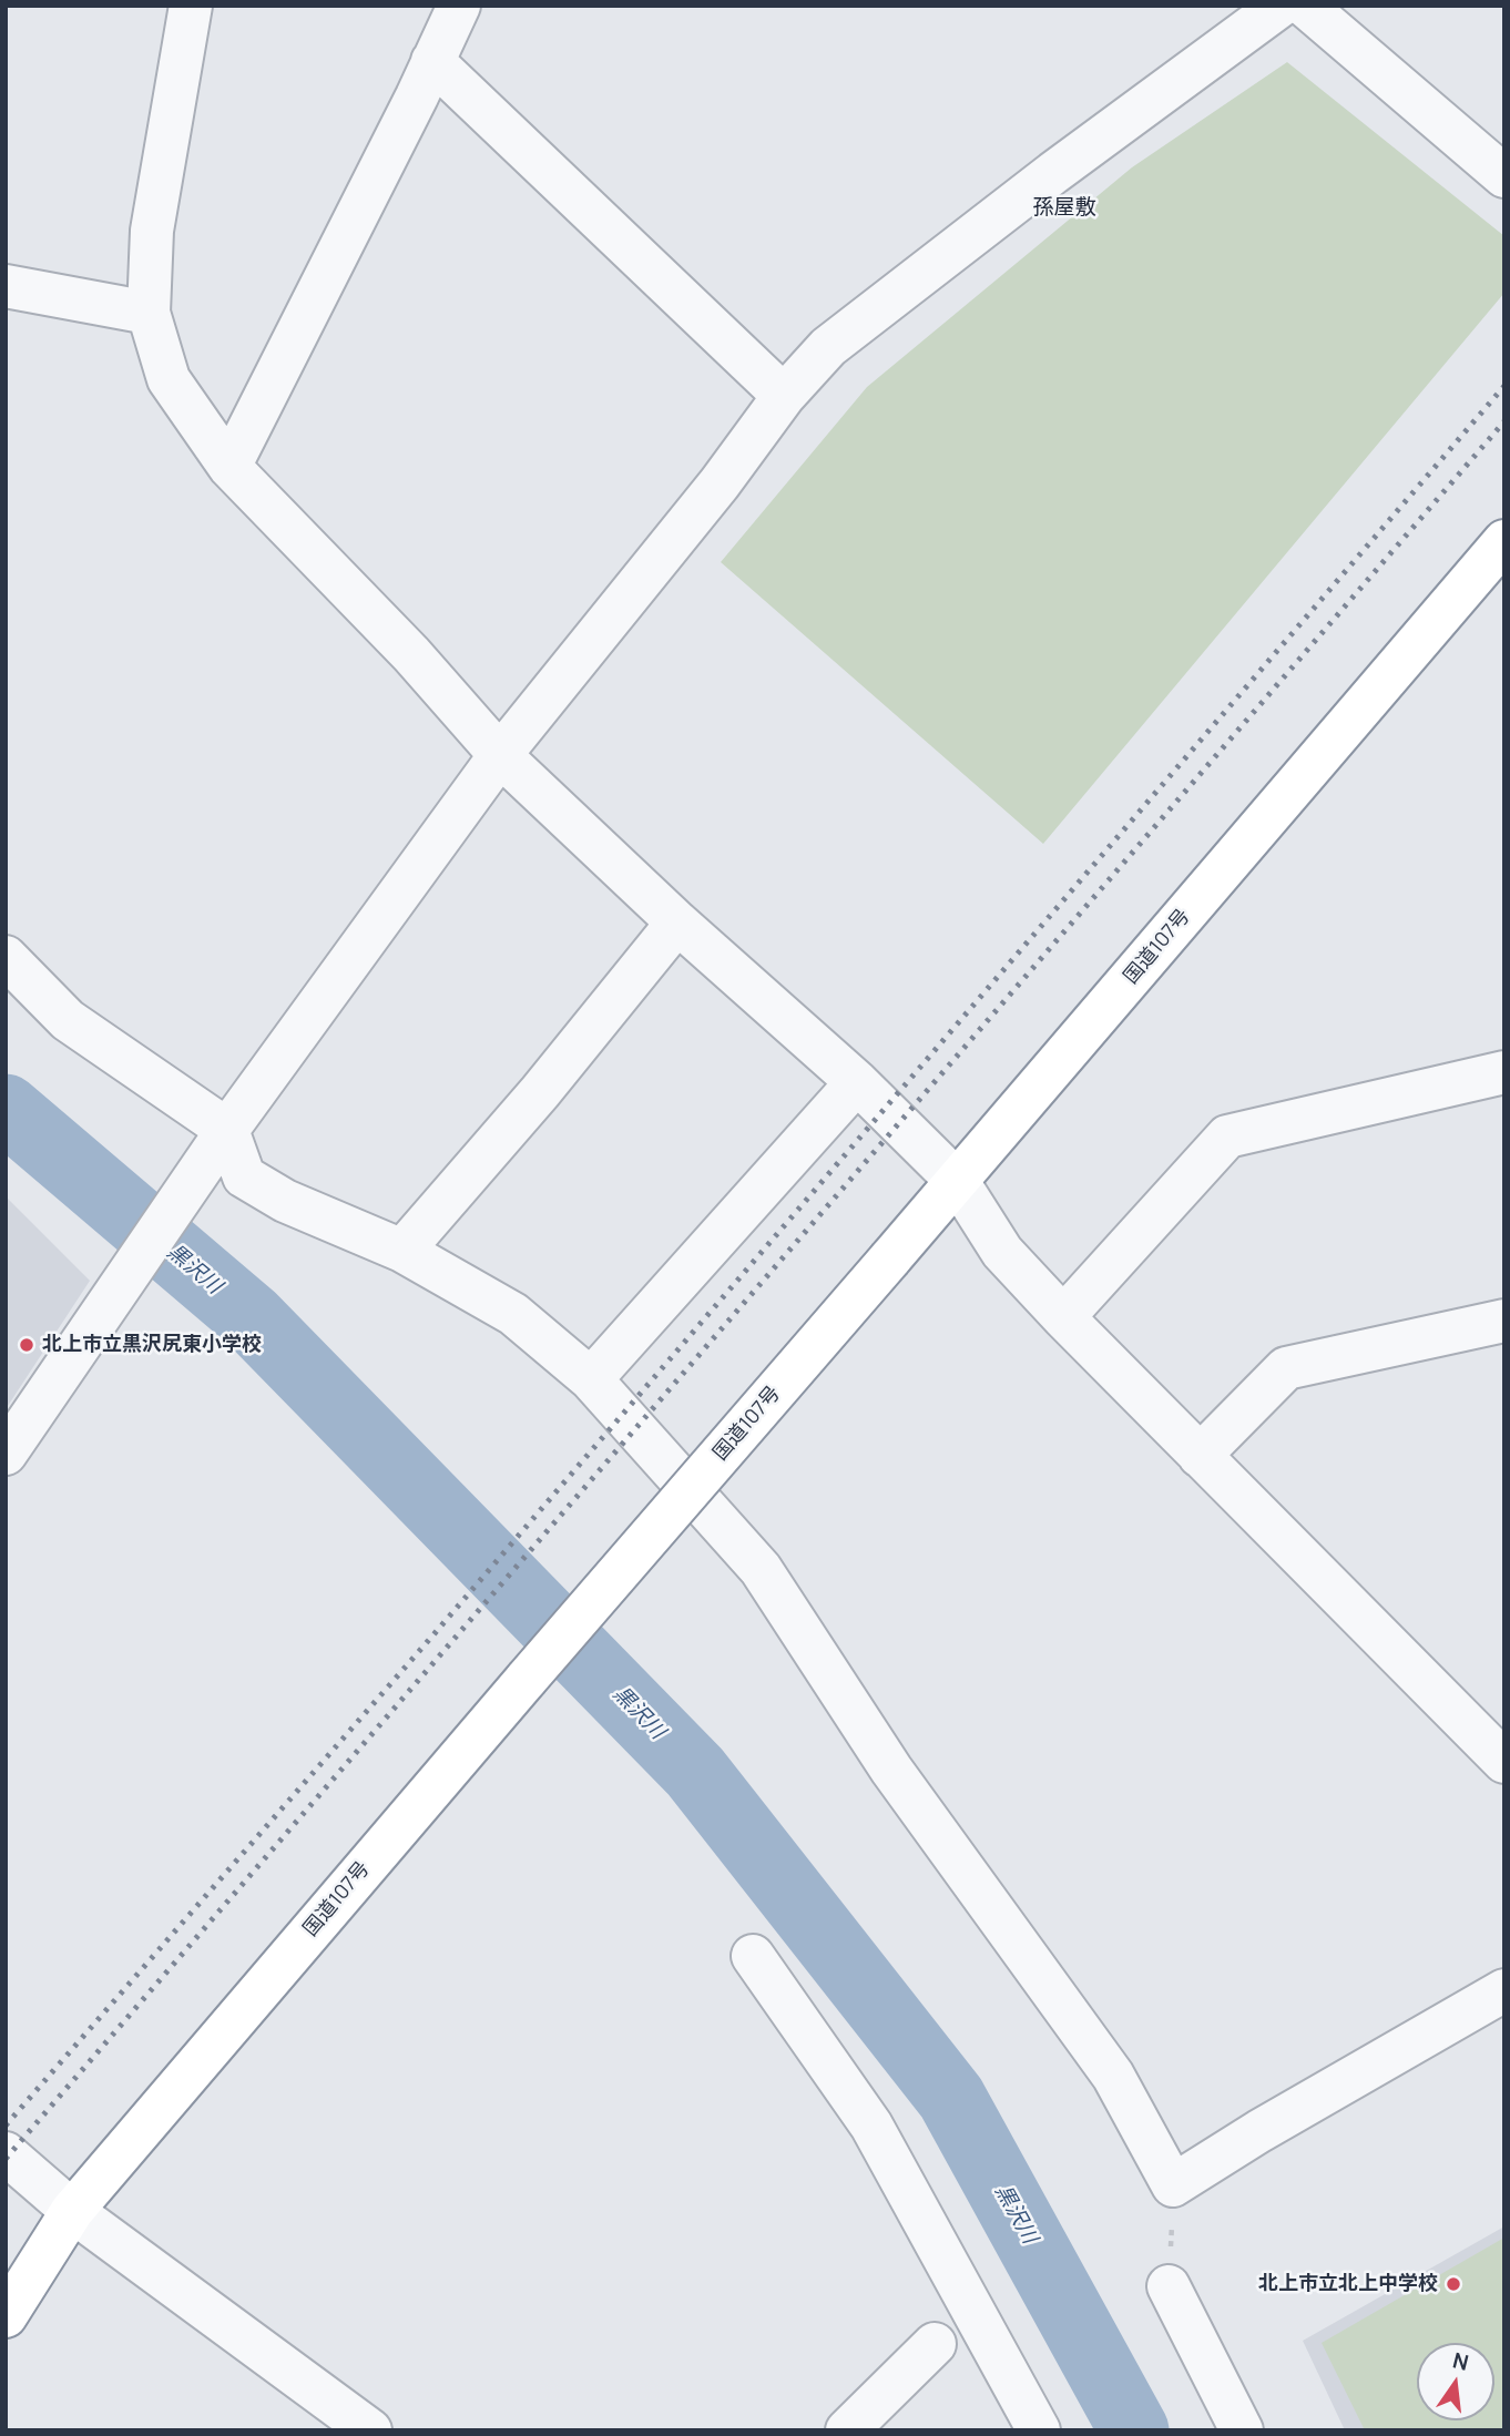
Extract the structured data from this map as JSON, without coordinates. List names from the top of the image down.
{
  "streets": {
    "highway": ["国道107号"]
  },
  "districts": ["孫屋敷"],
  "water": ["黒沢川"],
  "places": ["北上市立黒沢尻東小学校", "北上市立北上中学校"],
  "north": "top"
}
